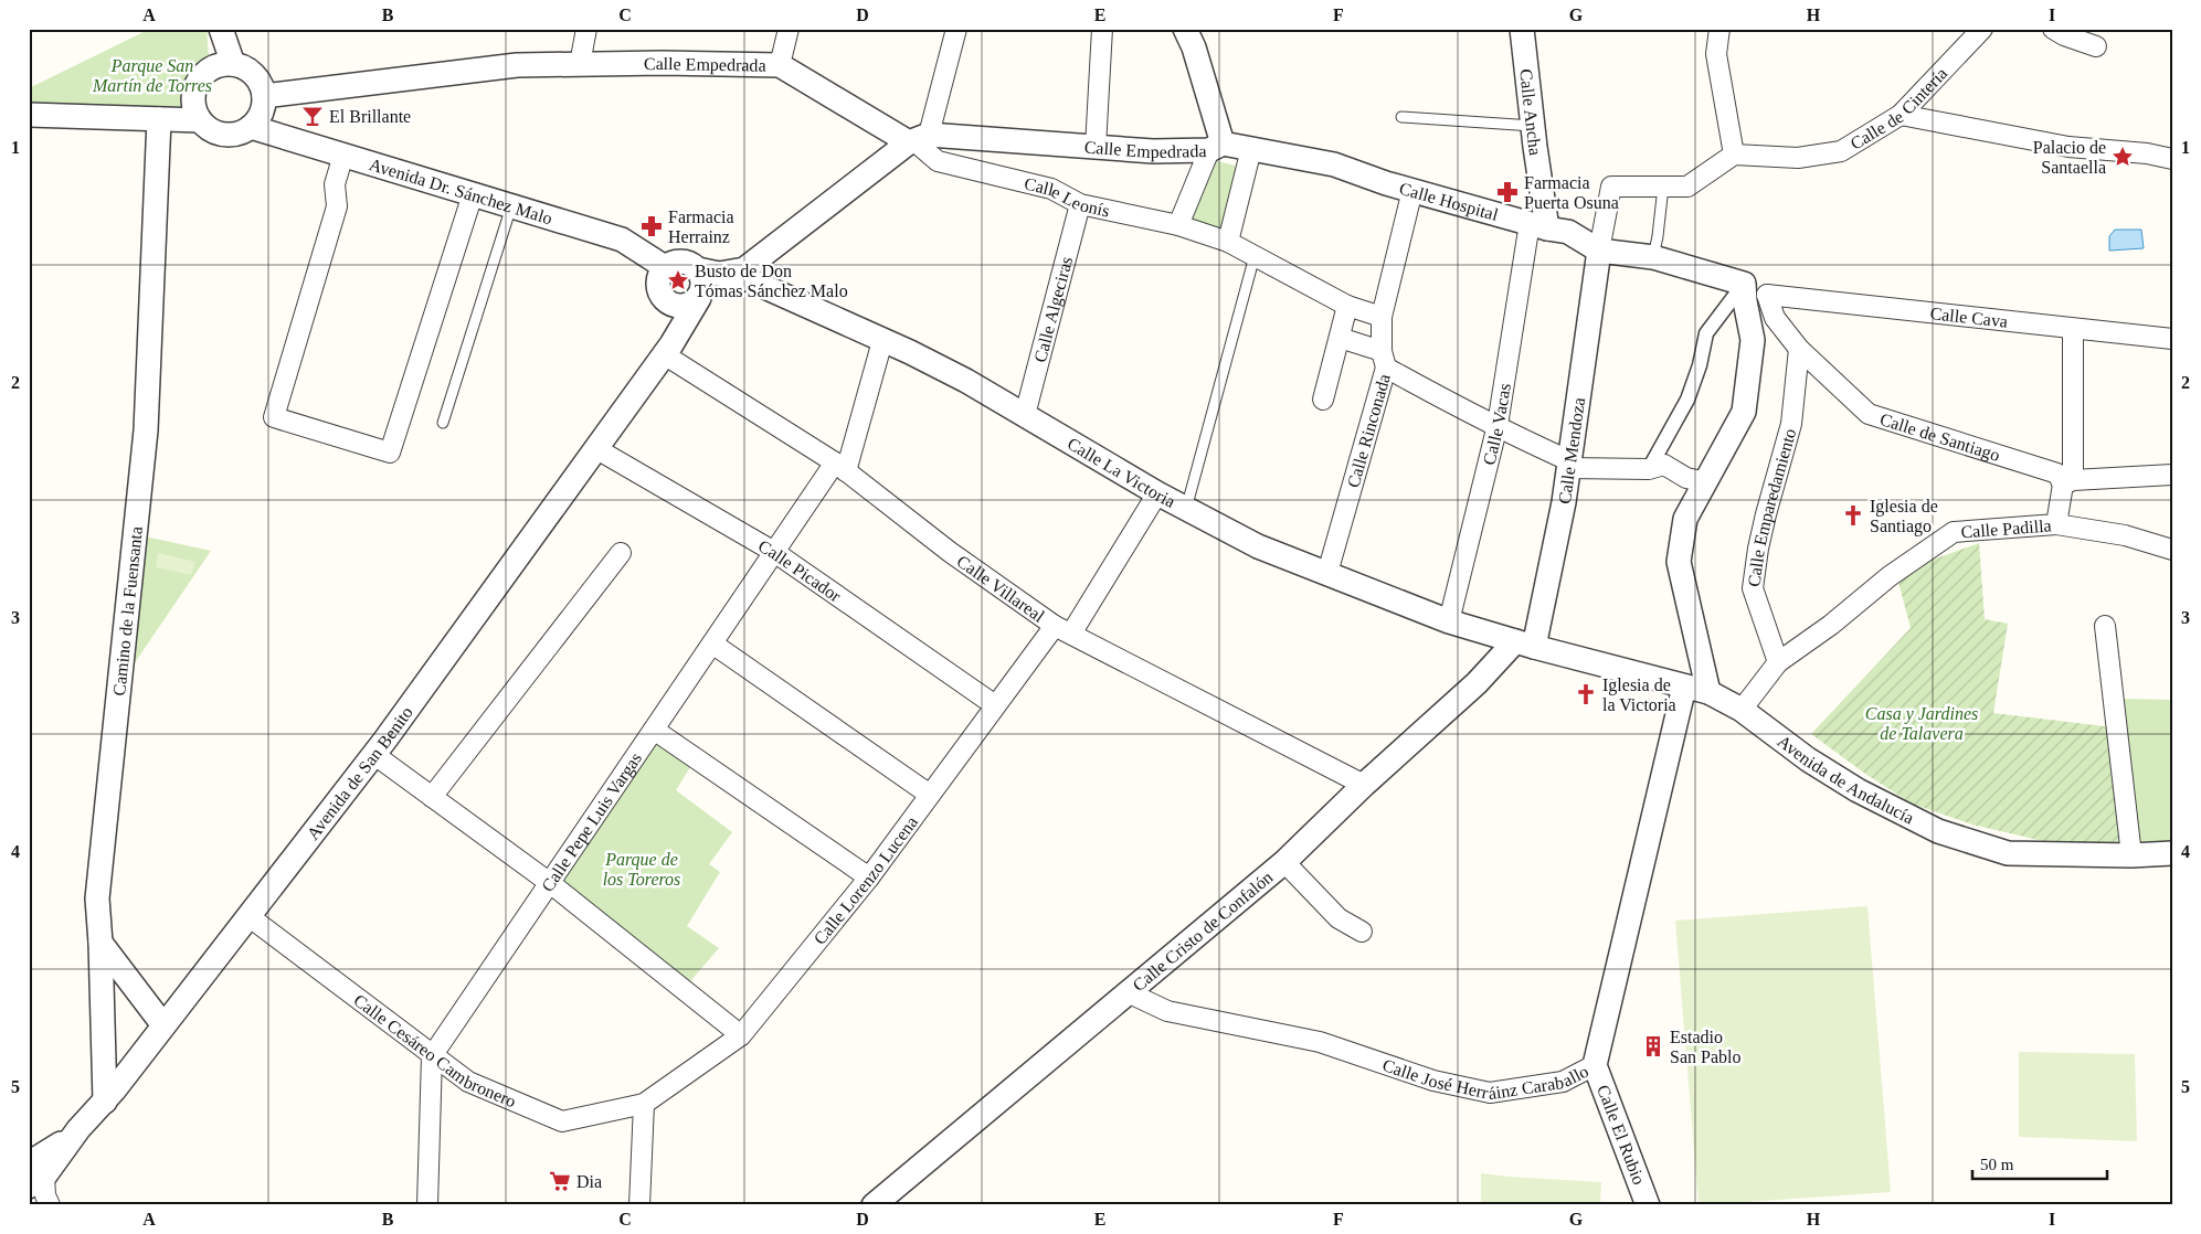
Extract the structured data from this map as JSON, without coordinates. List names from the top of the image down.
{
  "streets": {
    "street": [
      "Calle Empedrada",
      "Calle de Cintería",
      "Calle Ancha",
      "Avenida Dr. Sánchez Malo",
      "Calle Leonís",
      "Calle Hospital",
      "Calle Algeciras",
      "Calle Cava",
      "Calle Vacas",
      "Calle Rinconada",
      "Calle de Santiago",
      "Calle Mendoza",
      "Calle La Victoria",
      "Calle Emparedamiento",
      "Calle Padilla",
      "Calle Picador",
      "Calle Villareal",
      "Camino de la Fuensanta",
      "Avenida de San Benito",
      "Avenida de Andalucía",
      "Calle Pepe Luis Vargas",
      "Calle Lorenzo Lucena",
      "Calle Cristo de Confalón",
      "Calle Cesáreo Cambronero",
      "Calle José Herráinz Caraballo",
      "Calle El Rubio"
    ]
  },
  "crossings": [
    ["Calle Empedrada", "Avenida Dr. Sánchez Malo"],
    ["Calle Empedrada", "Calle Leonís"],
    ["Calle Empedrada", "Calle Hospital"],
    ["Calle Ancha", "Calle Hospital"],
    ["Calle Ancha", "Calle Vacas"],
    ["Avenida Dr. Sánchez Malo", "Calle La Victoria"],
    ["Avenida Dr. Sánchez Malo", "Avenida de San Benito"],
    ["Calle Leonís", "Calle Algeciras"],
    ["Calle Leonís", "Calle Rinconada"],
    ["Calle Hospital", "Calle Cava"],
    ["Calle Hospital", "Calle Vacas"],
    ["Calle Hospital", "Calle Rinconada"],
    ["Calle Hospital", "Calle de Santiago"],
    ["Calle Hospital", "Calle Mendoza"],
    ["Calle Algeciras", "Calle La Victoria"],
    ["Calle Cava", "Calle de Santiago"],
    ["Calle Cava", "Calle Padilla"],
    ["Calle Vacas", "Calle La Victoria"],
    ["Calle Rinconada", "Calle La Victoria"],
    ["Calle de Santiago", "Calle Emparedamiento"],
    ["Calle de Santiago", "Calle Padilla"],
    ["Calle Mendoza", "Calle La Victoria"],
    ["Calle Mendoza", "Avenida de Andalucía"],
    ["Calle Mendoza", "Calle Cristo de Confalón"],
    ["Calle La Victoria", "Avenida de San Benito"],
    ["Calle La Victoria", "Avenida de Andalucía"],
    ["Calle La Victoria", "Calle Pepe Luis Vargas"],
    ["Calle La Victoria", "Calle Lorenzo Lucena"],
    ["Calle La Victoria", "Calle Cristo de Confalón"],
    ["Calle Emparedamiento", "Calle Padilla"],
    ["Calle Padilla", "Avenida de Andalucía"],
    ["Calle Picador", "Avenida de San Benito"],
    ["Calle Picador", "Calle Pepe Luis Vargas"],
    ["Calle Picador", "Calle Lorenzo Lucena"],
    ["Calle Villareal", "Avenida de San Benito"],
    ["Calle Villareal", "Calle Pepe Luis Vargas"],
    ["Calle Villareal", "Calle Lorenzo Lucena"],
    ["Calle Villareal", "Calle Cristo de Confalón"],
    ["Camino de la Fuensanta", "Avenida de San Benito"],
    ["Avenida de San Benito", "Calle Cesáreo Cambronero"],
    ["Avenida de Andalucía", "Calle Cristo de Confalón"],
    ["Avenida de Andalucía", "Calle José Herráinz Caraballo"],
    ["Calle Pepe Luis Vargas", "Calle Cesáreo Cambronero"],
    ["Calle Lorenzo Lucena", "Calle Cesáreo Cambronero"],
    ["Calle Cristo de Confalón", "Calle José Herráinz Caraballo"],
    ["Calle José Herráinz Caraballo", "Calle El Rubio"]
  ],
  "parks": ["Parque San Martín de Torres", "Casa y Jardines de Talavera", "Parque de los Toreros"],
  "places": {
    "bar": ["El Brillante"],
    "place": ["Palacio de Santaella", "Busto de Don Tómas Sánchez Malo"],
    "pharmacy": ["Farmacia Puerta Osuna", "Farmacia Herrainz"],
    "church": ["Iglesia de Santiago", "Iglesia de la Victoria"],
    "building": ["Estadio San Pablo"],
    "supermarket": ["Dia"]
  },
  "scale_bar": "50 m",
  "grid": {
    "columns": [
      "A",
      "B",
      "C",
      "D",
      "E",
      "F",
      "G",
      "H",
      "I"
    ],
    "rows": [
      "1",
      "2",
      "3",
      "4",
      "5"
    ]
  }
}
